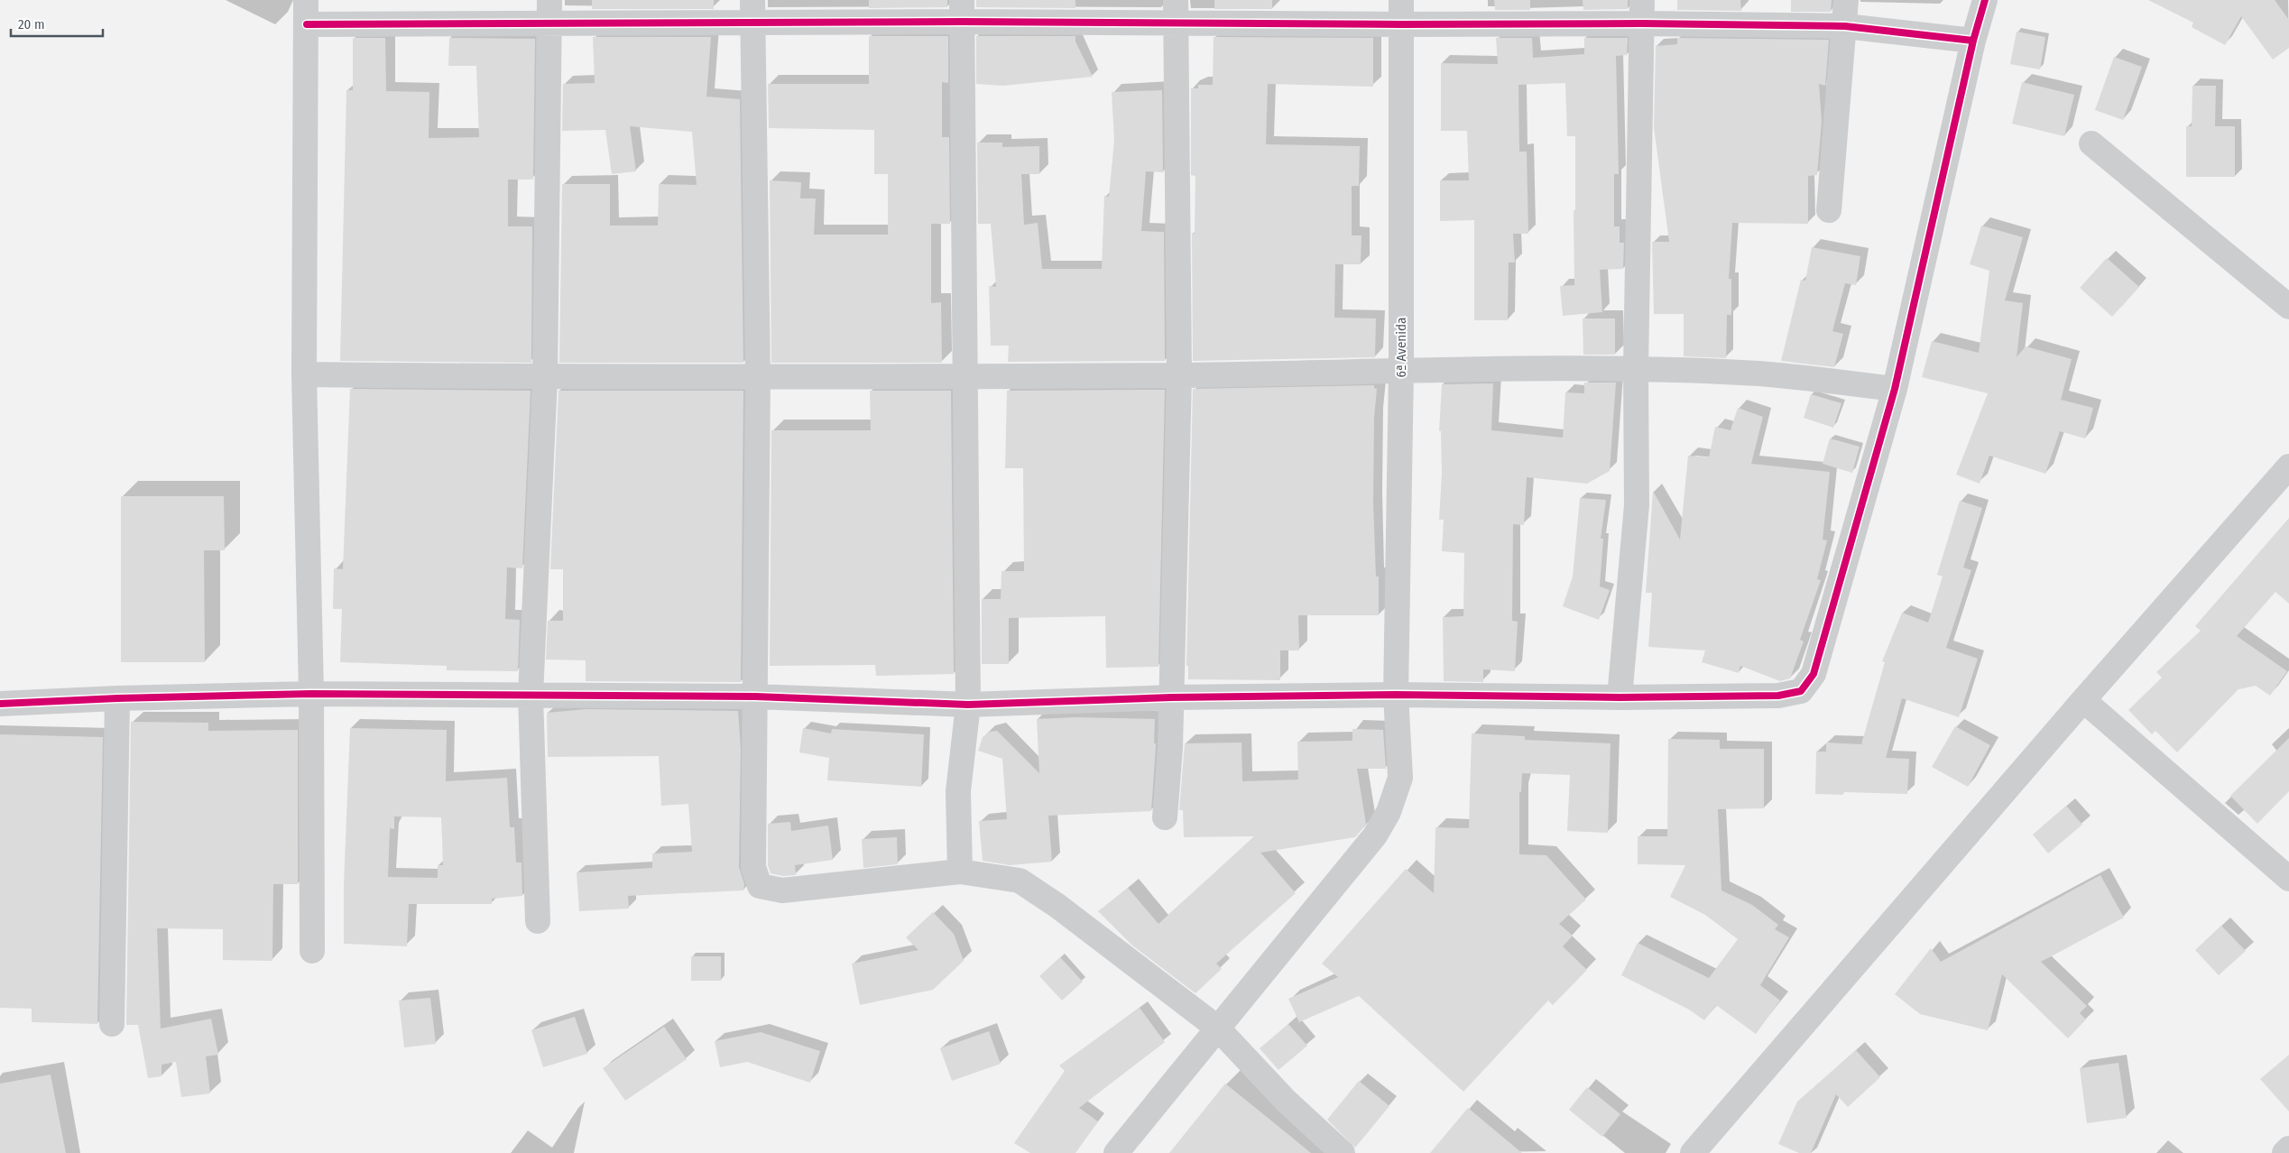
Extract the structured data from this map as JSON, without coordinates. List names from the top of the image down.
{
  "streets": {
    "street": ["6ª Avenida"]
  },
  "scale_bar": "20 m"
}
